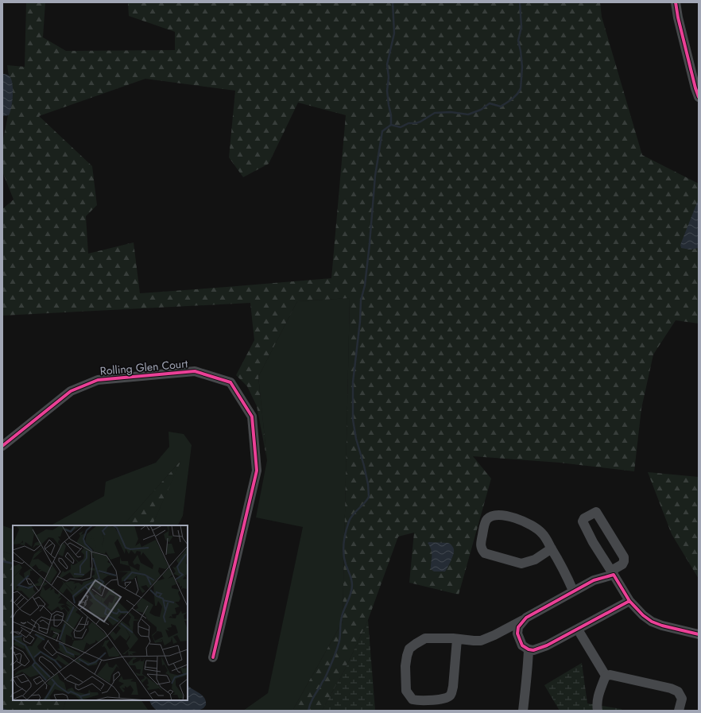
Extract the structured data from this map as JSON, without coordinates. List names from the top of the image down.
{
  "streets": {
    "street": ["Rolling Glen Court"]
  }
}
